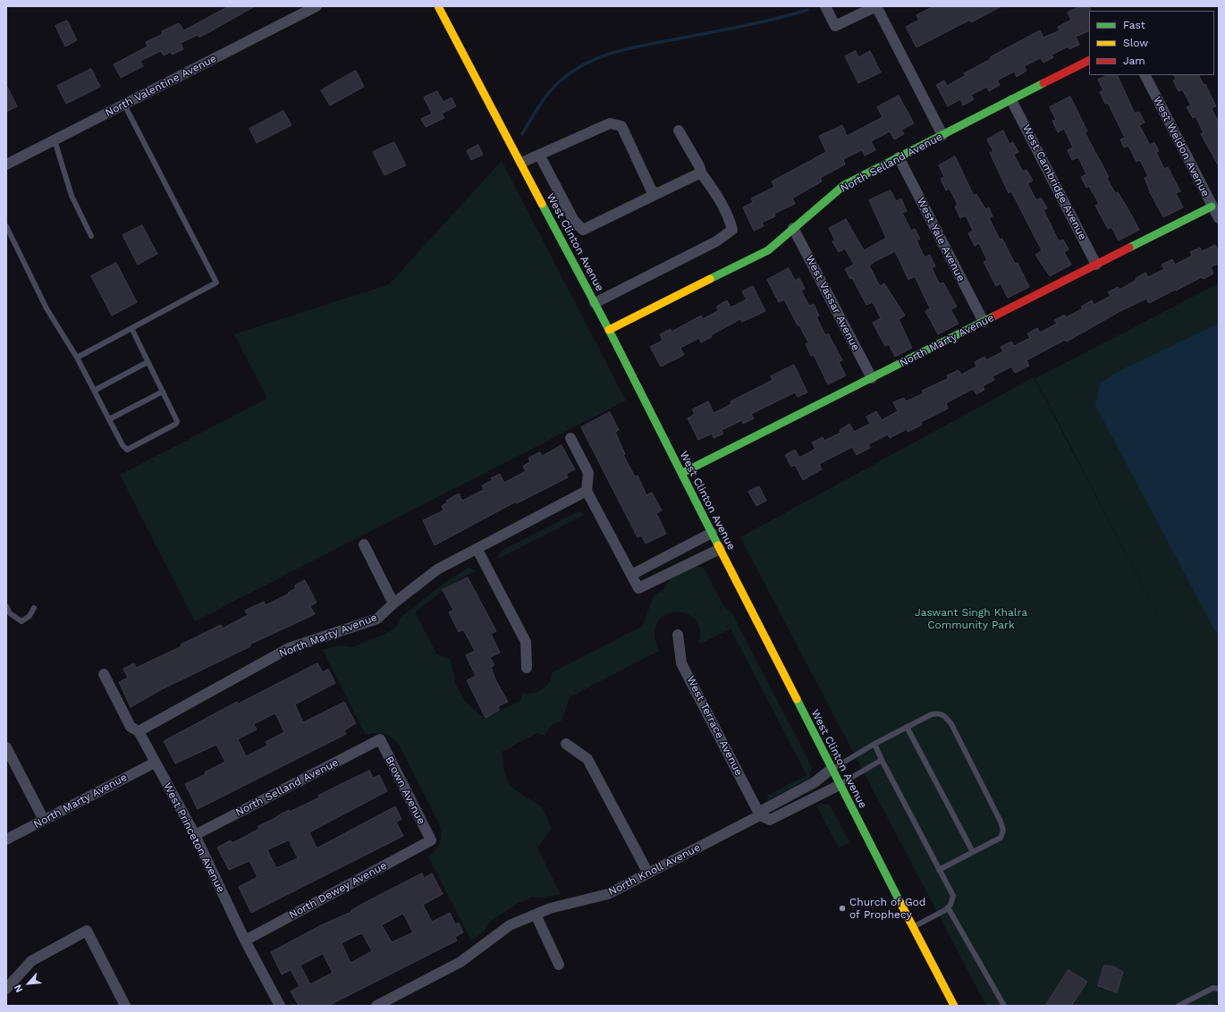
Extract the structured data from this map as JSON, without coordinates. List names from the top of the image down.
{
  "streets": {
    "street": [
      "North Valentine Avenue",
      "West Weldon Avenue",
      "North Selland Avenue",
      "West Cambridge Avenue",
      "West Yale Avenue",
      "West Clinton Avenue",
      "West Vassar Avenue",
      "North Marty Avenue",
      "West Terrace Avenue",
      "Brown Avenue",
      "West Princeton Avenue",
      "North Knoll Avenue",
      "North Dewey Avenue"
    ]
  },
  "crossings": [
    ["West Weldon Avenue", "North Marty Avenue"],
    ["North Selland Avenue", "West Cambridge Avenue"],
    ["North Selland Avenue", "West Yale Avenue"],
    ["North Selland Avenue", "West Clinton Avenue"],
    ["North Selland Avenue", "West Vassar Avenue"],
    ["North Selland Avenue", "Brown Avenue"],
    ["North Selland Avenue", "West Princeton Avenue"],
    ["West Cambridge Avenue", "North Marty Avenue"],
    ["West Yale Avenue", "North Marty Avenue"],
    ["West Clinton Avenue", "North Marty Avenue"],
    ["West Clinton Avenue", "North Knoll Avenue"],
    ["West Vassar Avenue", "North Marty Avenue"],
    ["North Marty Avenue", "West Princeton Avenue"],
    ["West Terrace Avenue", "North Knoll Avenue"],
    ["Brown Avenue", "North Dewey Avenue"],
    ["West Princeton Avenue", "North Dewey Avenue"]
  ],
  "parks": ["Jaswant Singh Khalra Community Park"],
  "places": ["Church of God of Prophecy"],
  "legend": ["Fast", "Slow", "Jam"],
  "north": "bottom left"
}
